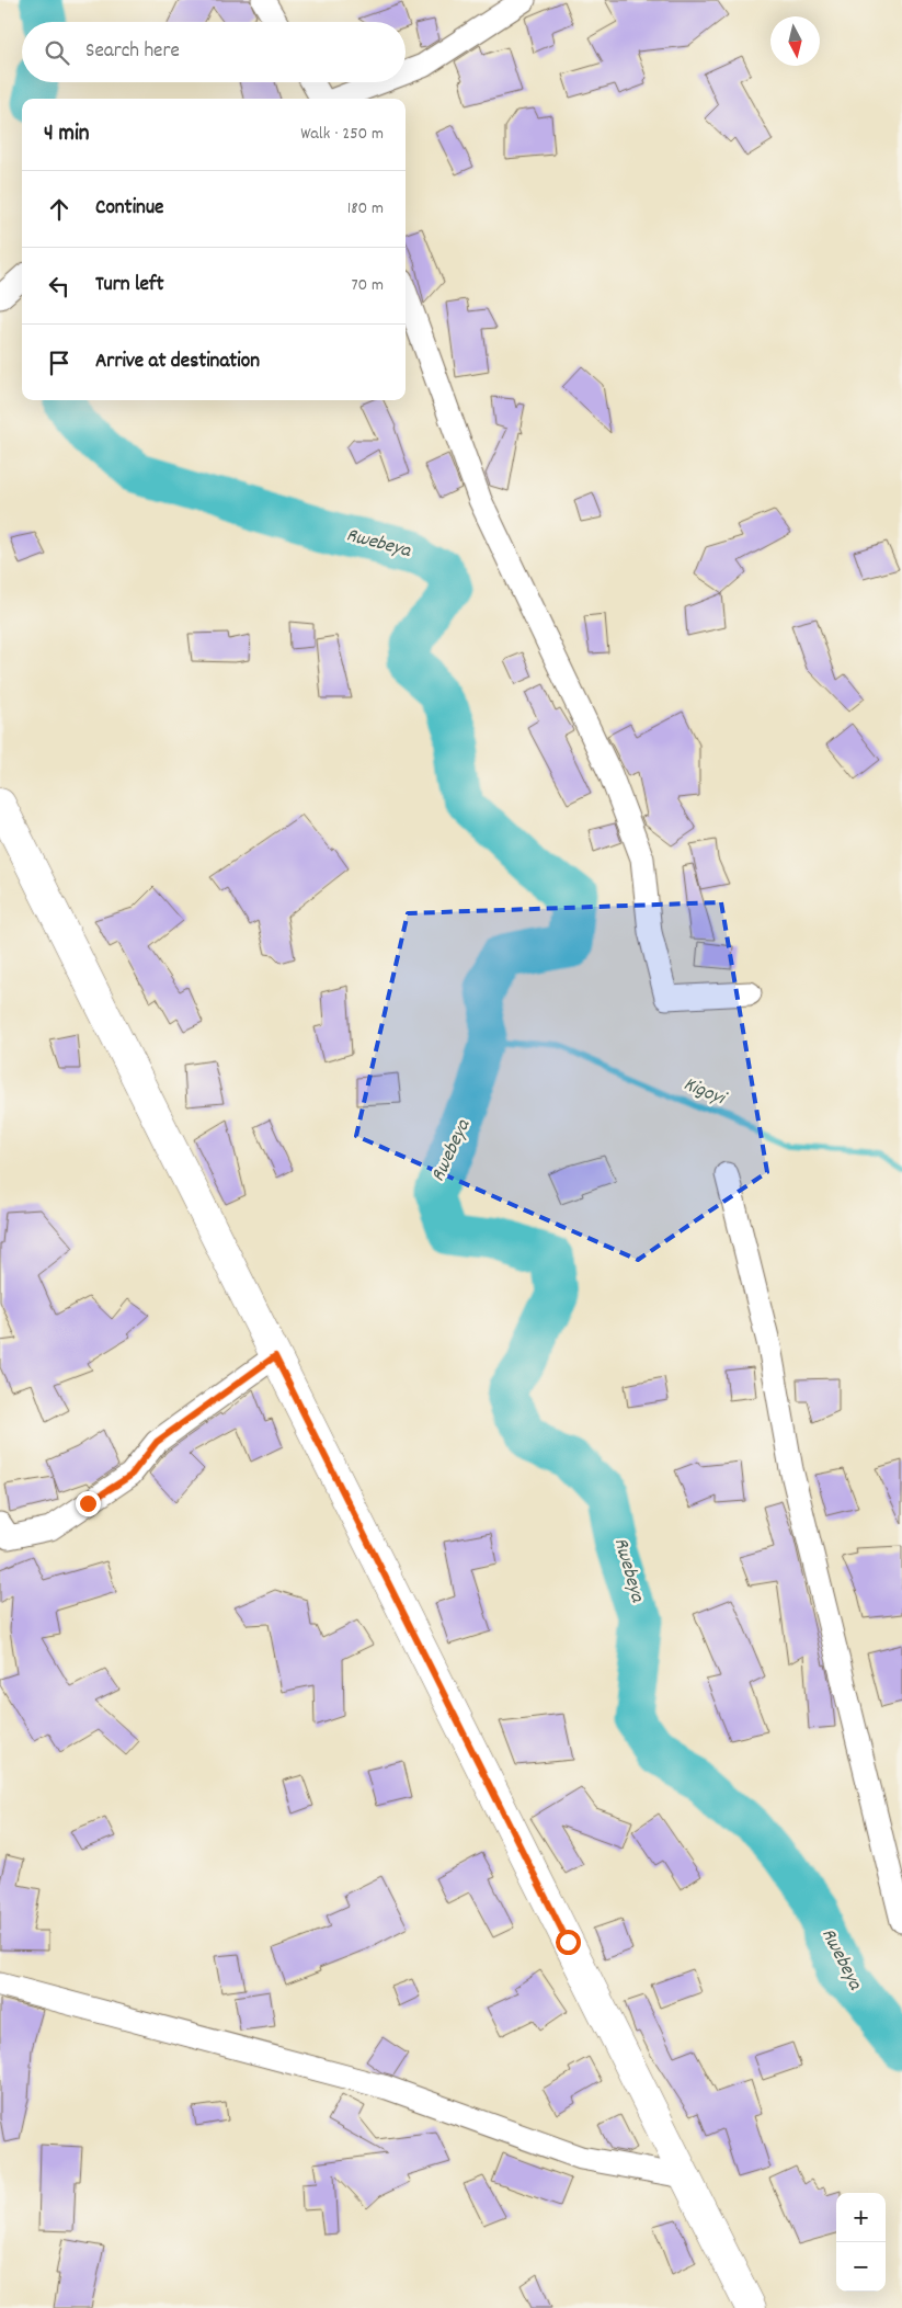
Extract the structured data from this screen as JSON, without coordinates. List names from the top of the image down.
{
  "water": ["Rwebeya", "Kigoyi"],
  "north": "bottom",
  "page": {
    "search": "Search here",
    "heading": ["4 min", "Walk · 250 m"],
    "list": [
      ["Continue", "180 m"],
      ["Turn left", "70 m"],
      "Arrive at destination"
    ],
    "map_buttons": ["+", "−"]
  }
}
